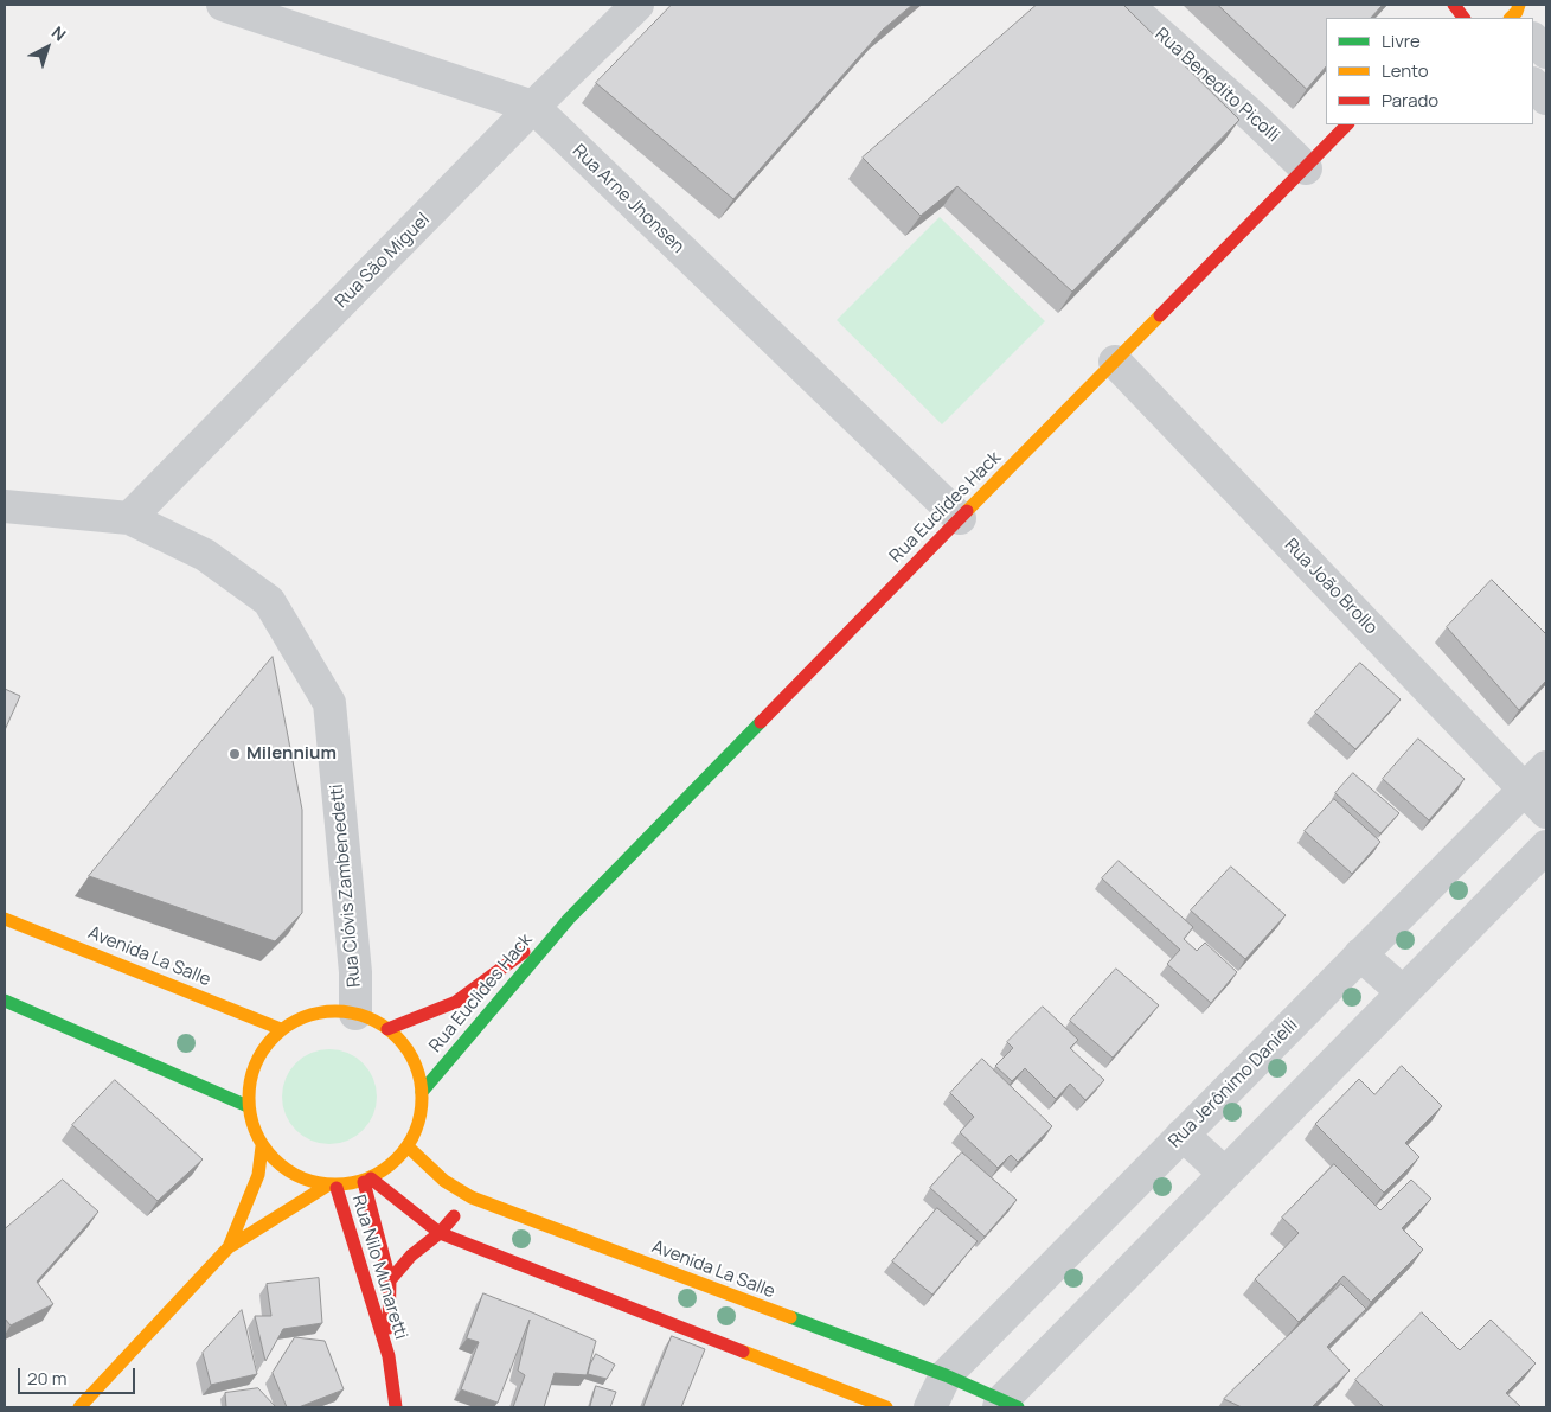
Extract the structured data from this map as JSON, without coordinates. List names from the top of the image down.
{
  "streets": {
    "main road": ["Rua Euclides Hack", "Avenida La Salle", "Rua Nilo Munaretti"],
    "street": [
      "Rua Benedito Picolli",
      "Rua Arne Jhonsen",
      "Rua São Miguel",
      "Rua João Brollo",
      "Rua Clóvis Zambenedetti",
      "Rua Jerônimo Danielli"
    ]
  },
  "crossings": [
    ["Rua Benedito Picolli", "Rua Euclides Hack"],
    ["Rua Arne Jhonsen", "Rua São Miguel"],
    ["Rua Arne Jhonsen", "Rua Euclides Hack"],
    ["Rua São Miguel", "Rua Clóvis Zambenedetti"],
    ["Rua Euclides Hack", "Rua João Brollo"],
    ["Rua Euclides Hack", "Rua Clóvis Zambenedetti"],
    ["Rua Euclides Hack", "Avenida La Salle"],
    ["Rua Euclides Hack", "Rua Nilo Munaretti"],
    ["Rua João Brollo", "Rua Jerônimo Danielli"],
    ["Rua Clóvis Zambenedetti", "Avenida La Salle"],
    ["Rua Clóvis Zambenedetti", "Rua Nilo Munaretti"],
    ["Avenida La Salle", "Rua Jerônimo Danielli"],
    ["Avenida La Salle", "Rua Nilo Munaretti"]
  ],
  "places": ["Milennium"],
  "legend": ["Livre", "Lento", "Parado"],
  "scale_bar": "20 m",
  "north": "top right"
}
